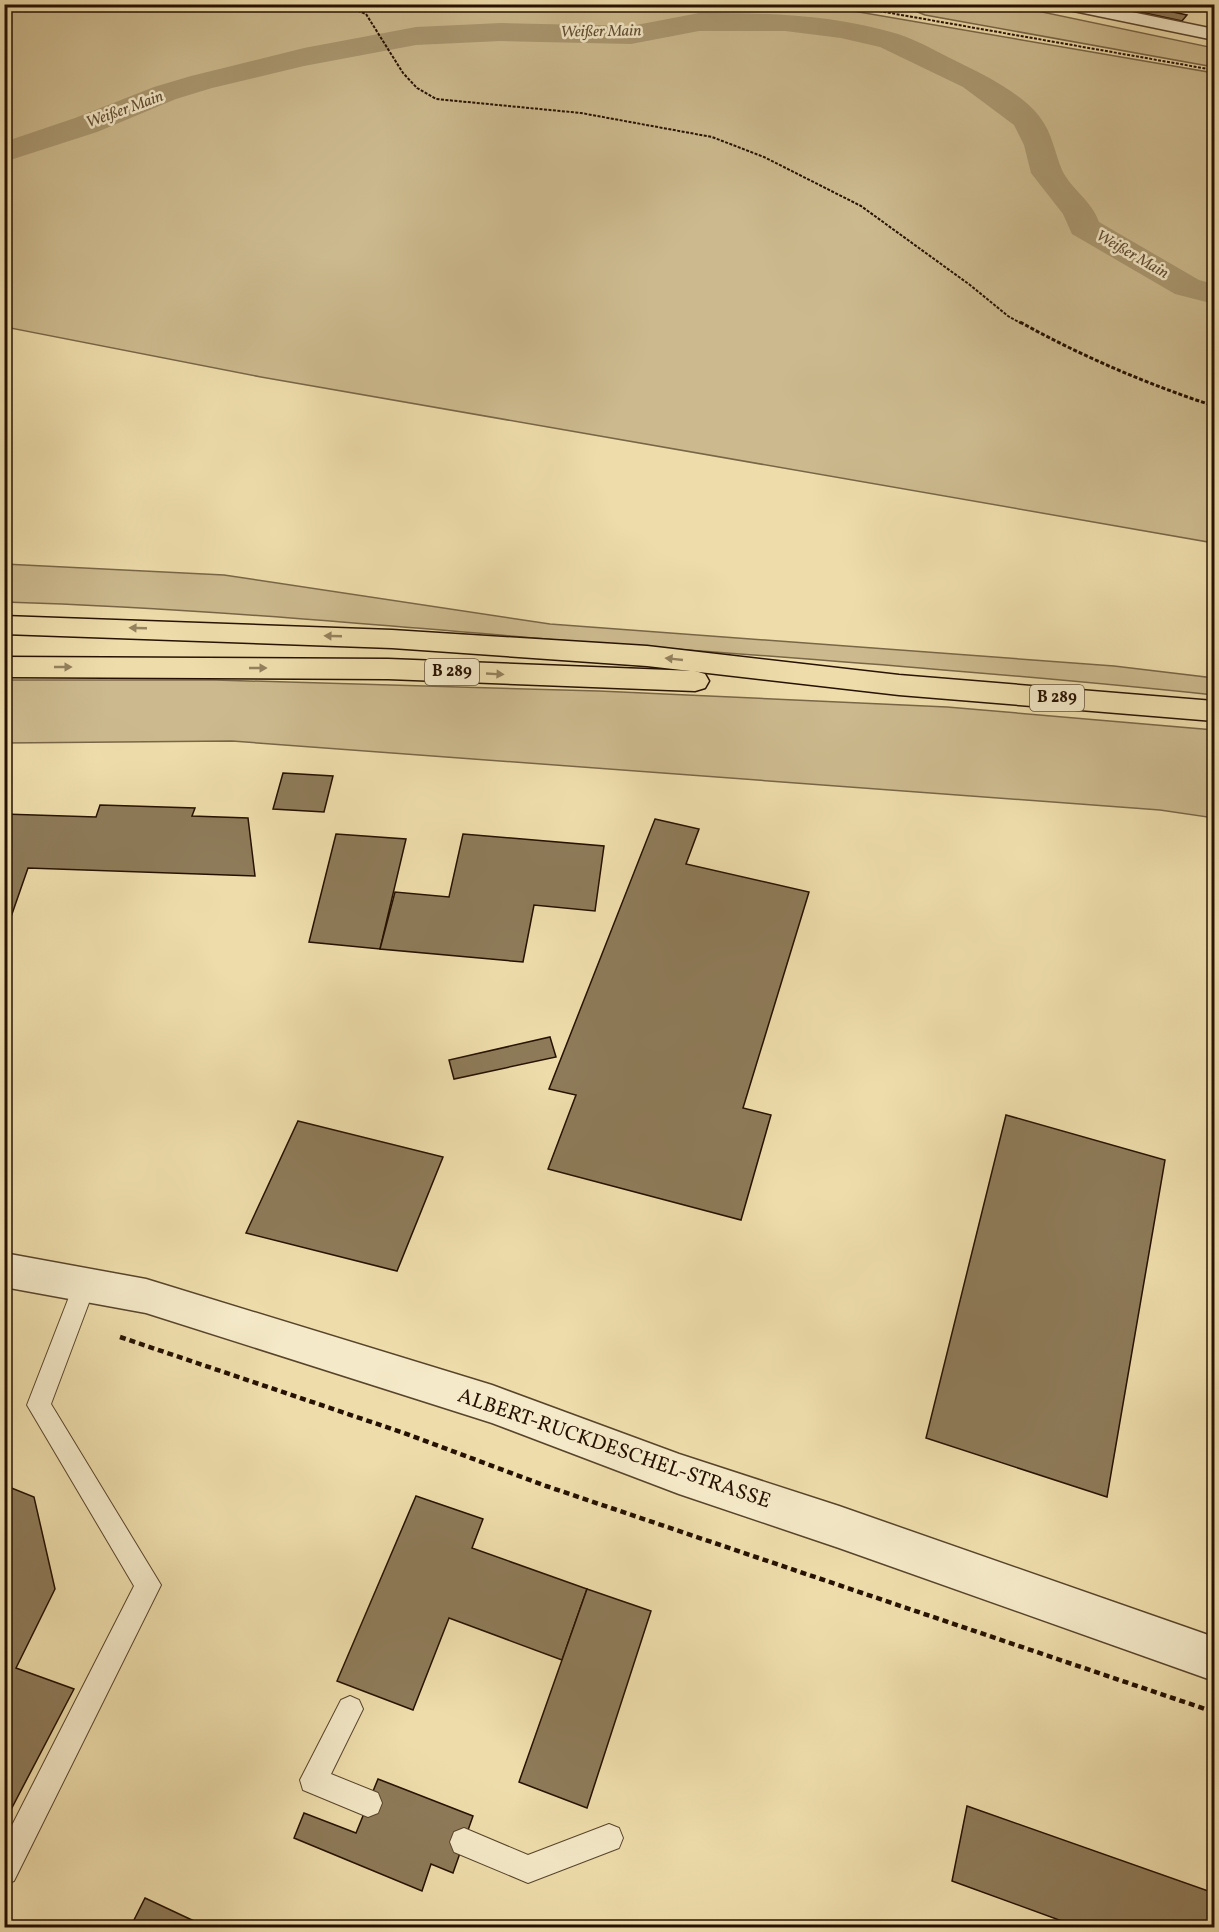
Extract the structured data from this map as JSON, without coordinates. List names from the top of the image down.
{
  "streets": {
    "highway": ["B 289"],
    "street": ["ALBERT-RUCKDESCHEL-STRASSE"]
  },
  "water": ["Weißer Main"]
}
